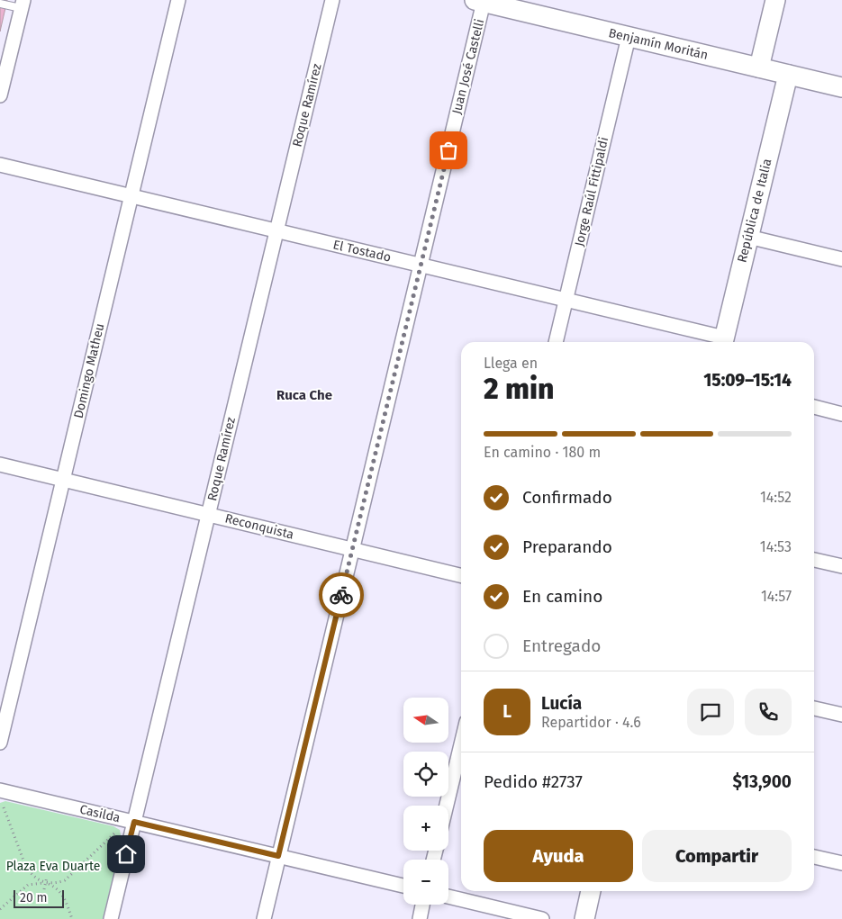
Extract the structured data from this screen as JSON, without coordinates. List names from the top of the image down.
{
  "streets": {
    "street": [
      "Benjamín Moritán",
      "Juan José Castelli",
      "Roque Ramírez",
      "Jorge Raúl Fittipaldi",
      "República de Italia",
      "El Tostado",
      "Domingo Matheu",
      "Reconquista",
      "Casilda"
    ]
  },
  "crossings": [
    ["Benjamín Moritán", "Juan José Castelli"],
    ["Benjamín Moritán", "Jorge Raúl Fittipaldi"],
    ["Benjamín Moritán", "República de Italia"],
    ["Juan José Castelli", "El Tostado"],
    ["Juan José Castelli", "Reconquista"],
    ["Juan José Castelli", "Casilda"],
    ["Roque Ramírez", "El Tostado"],
    ["Roque Ramírez", "Reconquista"],
    ["Roque Ramírez", "Casilda"],
    ["Jorge Raúl Fittipaldi", "El Tostado"],
    ["República de Italia", "El Tostado"],
    ["El Tostado", "Domingo Matheu"],
    ["Domingo Matheu", "Reconquista"]
  ],
  "districts": ["Ruca Che"],
  "parks": ["Plaza Eva Duarte"],
  "scale_bar": "20 m",
  "north": "left",
  "page": {
    "heading": ["2 min", "Llega en", "15:09–15:14"],
    "panel": [
      "Lucía",
      "Repartidor · 4.6",
      "Pedido #2737",
      "$13,900"
    ],
    "bar": "En camino · 180 m",
    "list": [
      ["Confirmado", "14:52"],
      ["Preparando", "14:53"],
      ["En camino", "14:57"],
      "Entregado"
    ],
    "round": "L",
    "map_buttons": ["+", "−"],
    "buttons": ["Ayuda", "Compartir"],
    "scale": "20 m"
  }
}
